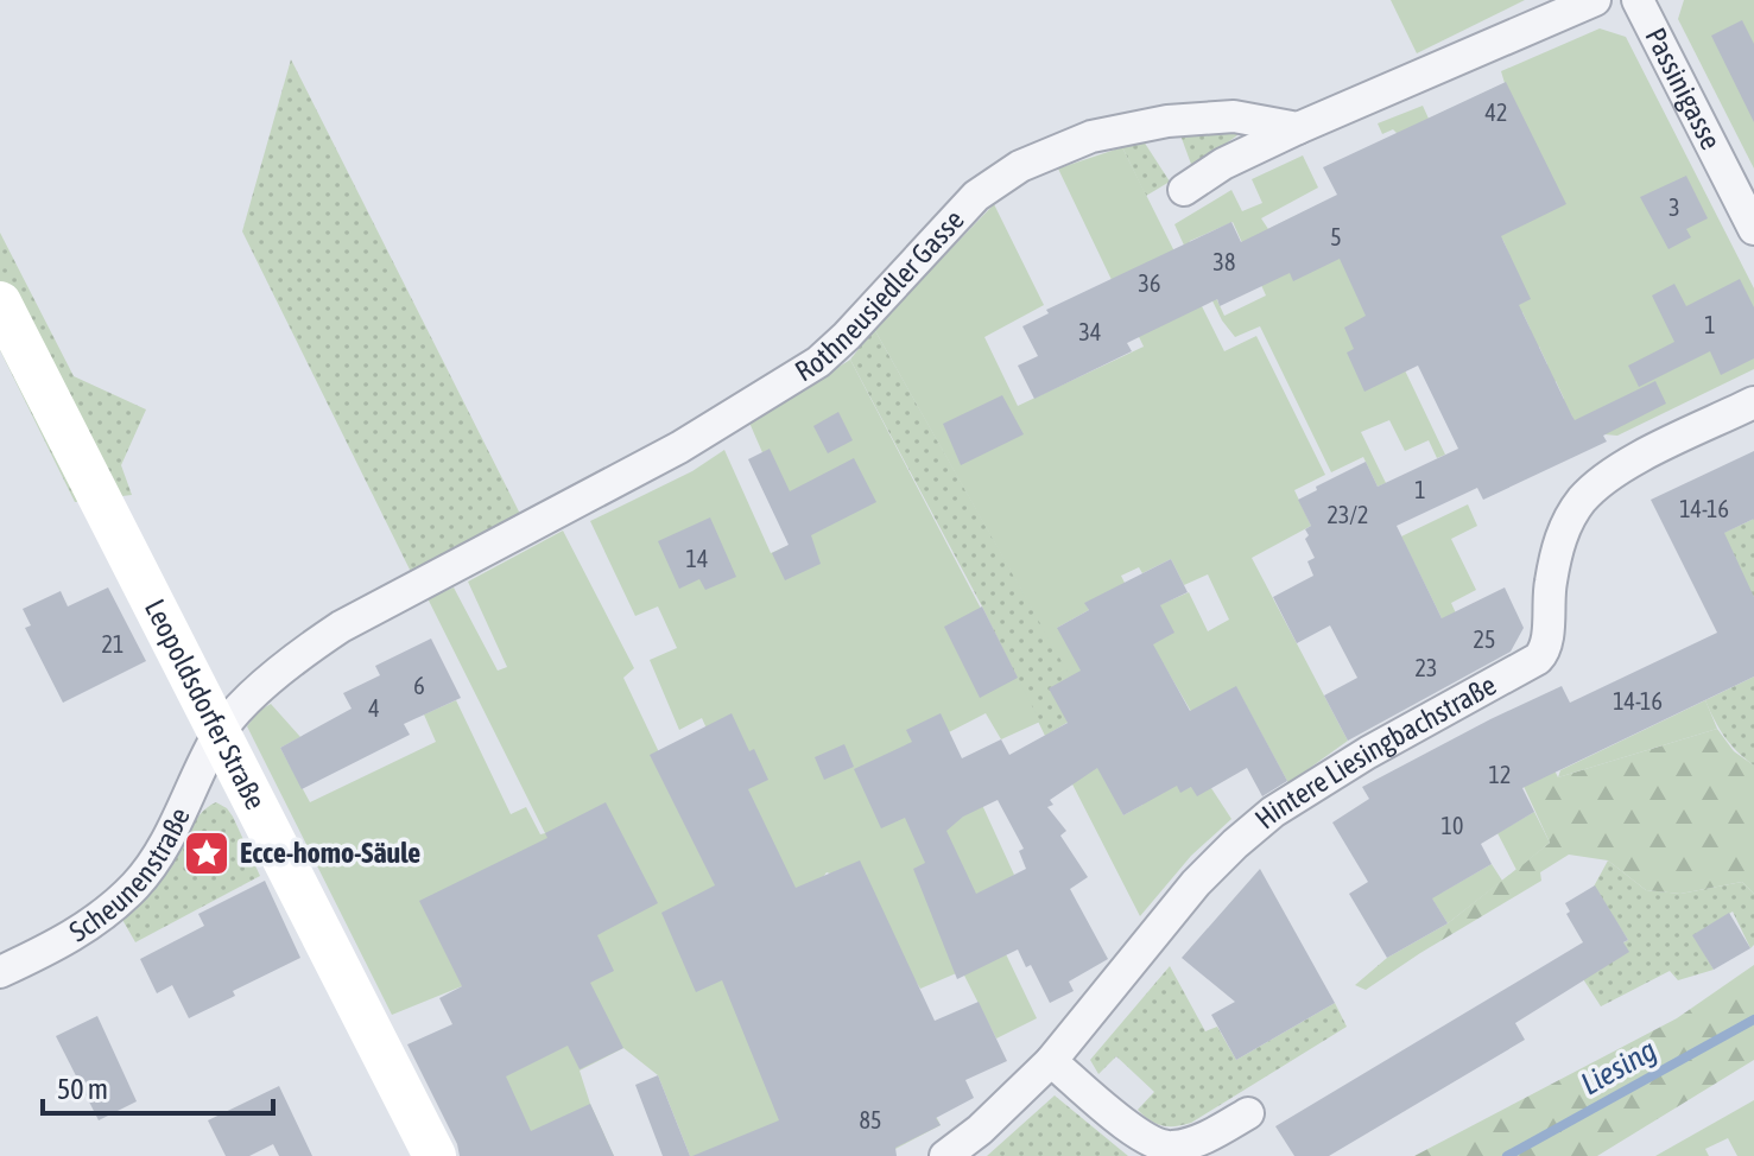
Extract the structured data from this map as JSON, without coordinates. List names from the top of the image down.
{
  "streets": {
    "main road": ["Leopoldsdorfer Straße"],
    "street": [
      "Passinigasse",
      "Rothneusiedler Gasse",
      "Hintere Liesingbachstraße",
      "Scheunenstraße"
    ]
  },
  "crossings": [
    ["Rothneusiedler Gasse", "Leopoldsdorfer Straße"],
    ["Rothneusiedler Gasse", "Scheunenstraße"],
    ["Leopoldsdorfer Straße", "Scheunenstraße"]
  ],
  "water": ["Liesing"],
  "places": {
    "place": ["Ecce-homo-Säule"]
  },
  "house_numbers": [
    "42",
    "3",
    "5",
    "38",
    "36",
    "1",
    "34",
    "1",
    "14-16",
    "23/2",
    "14",
    "25",
    "21",
    "23",
    "6",
    "14-16",
    "4",
    "12",
    "10",
    "85"
  ],
  "scale_bar": "50 m"
}
